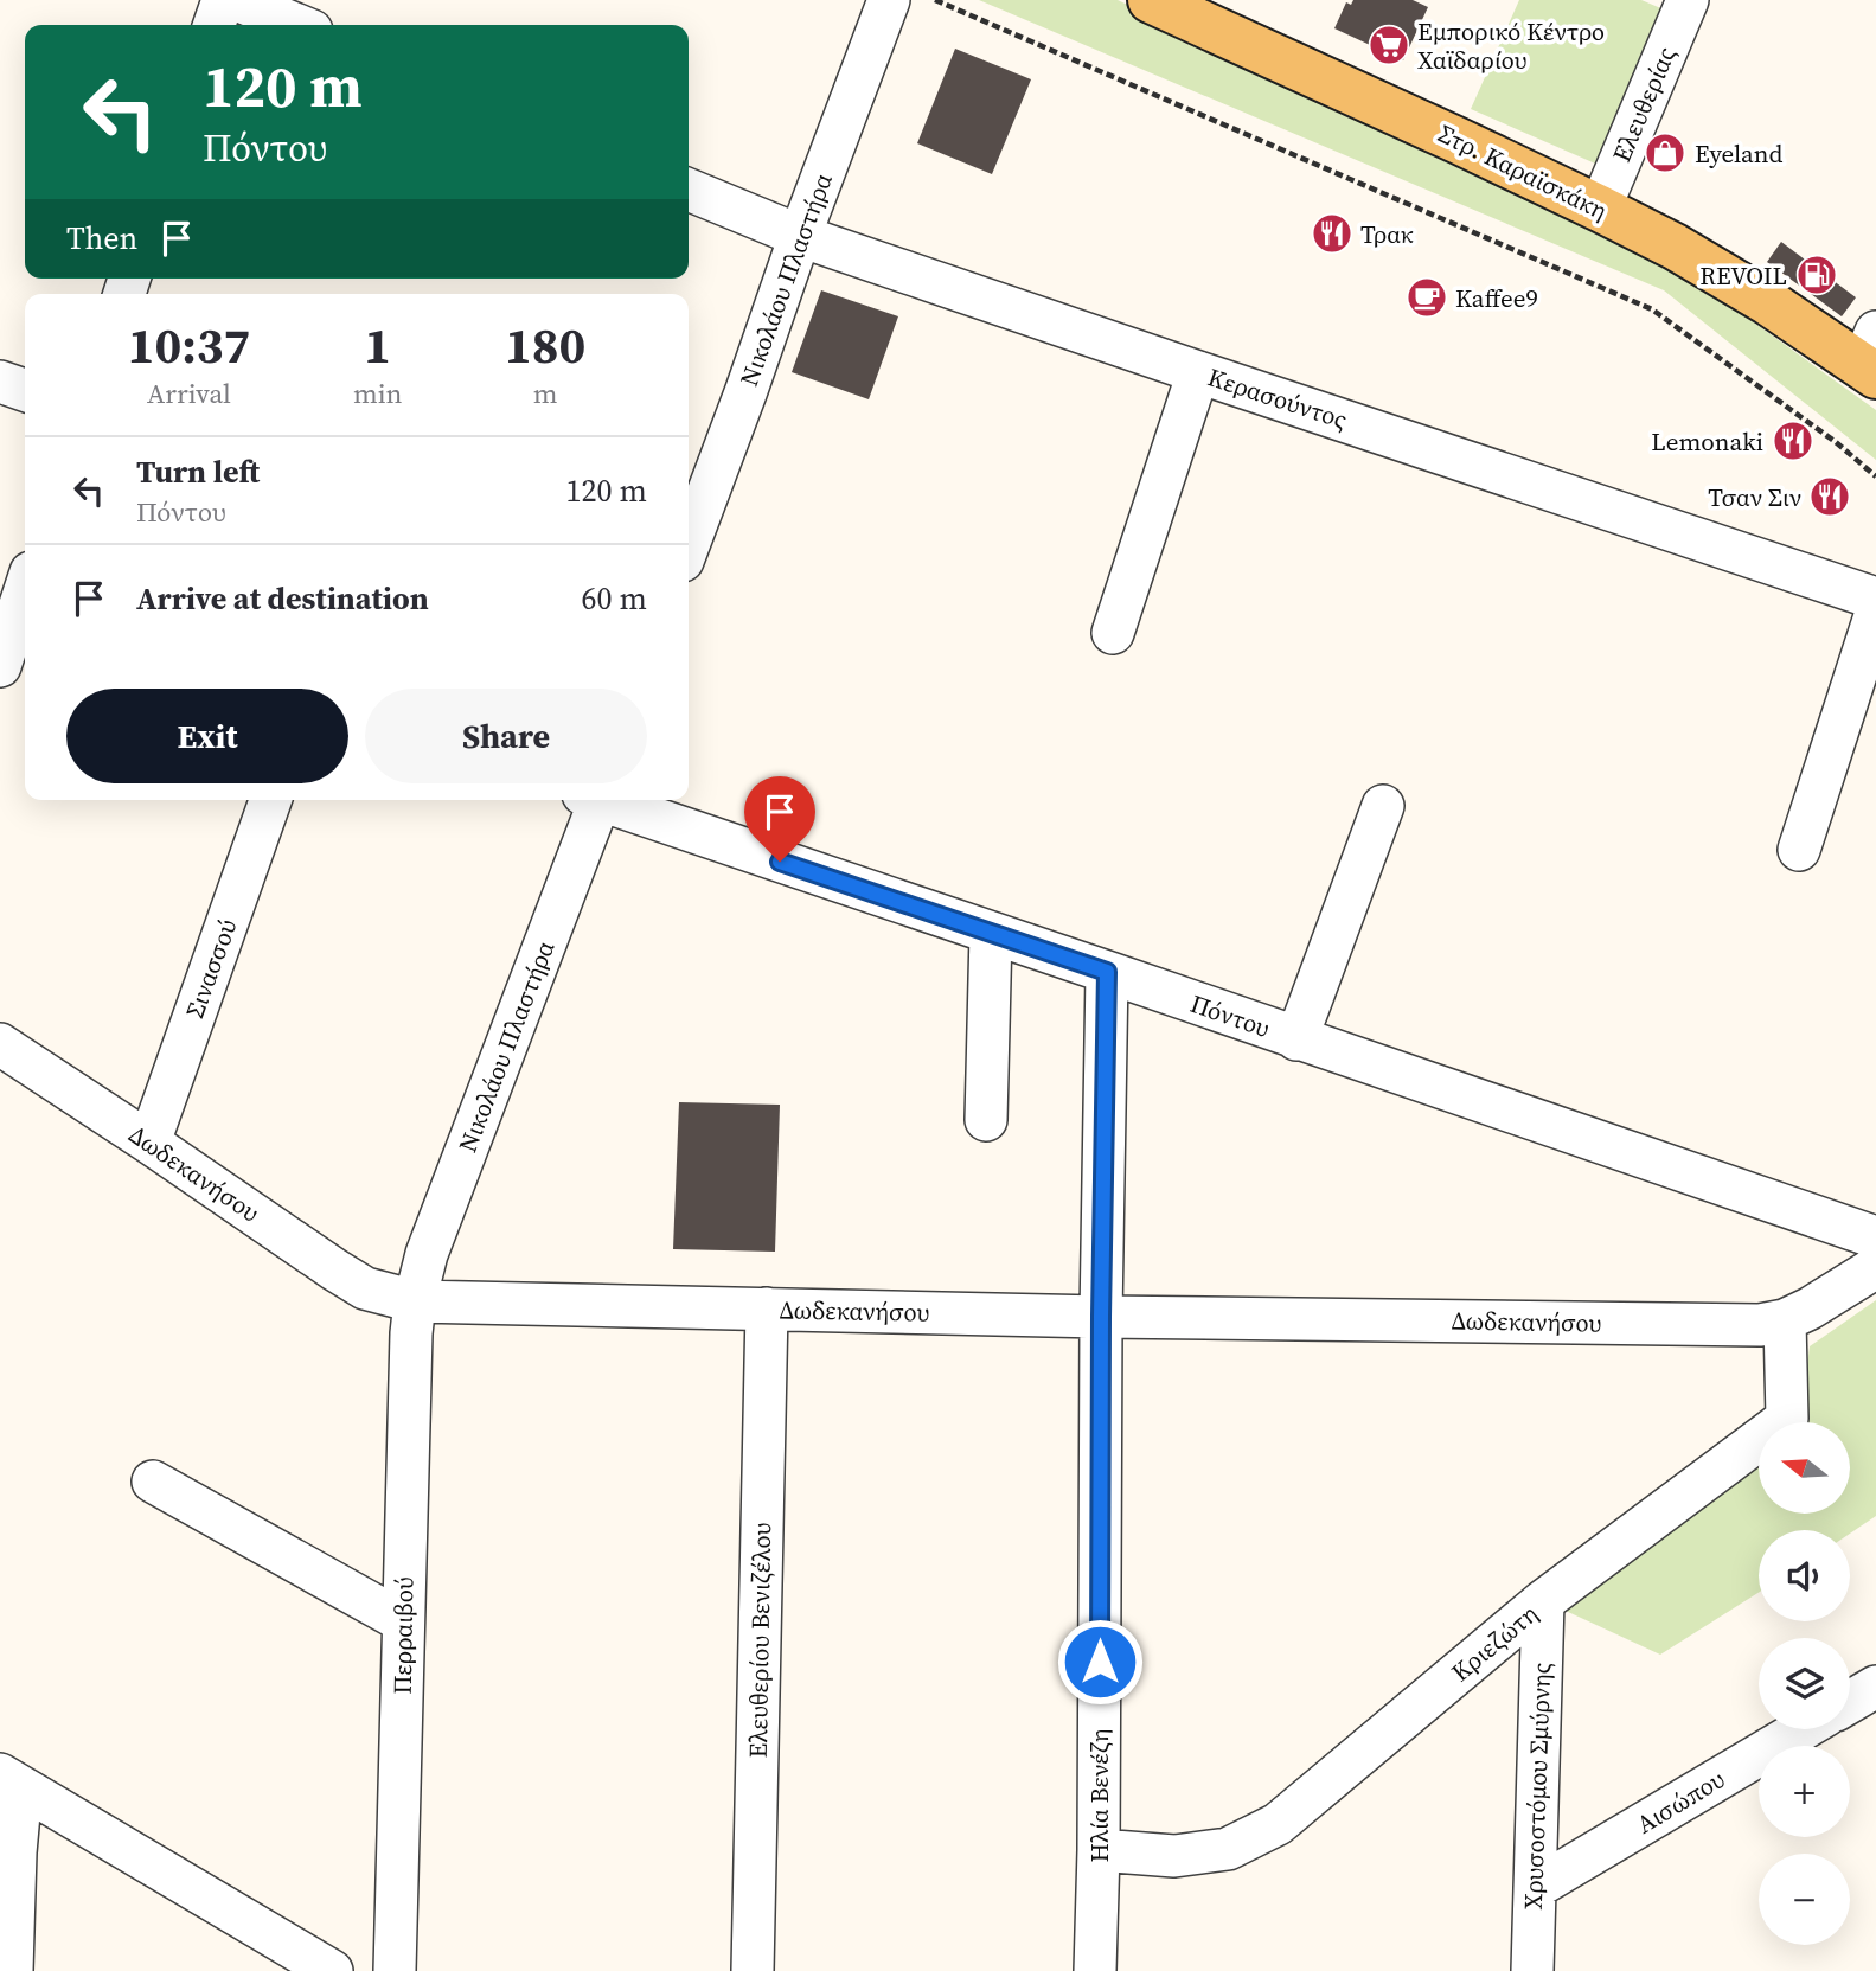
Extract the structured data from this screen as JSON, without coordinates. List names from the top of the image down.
{
  "streets": {
    "main road": ["Στρ. Καραϊσκάκη"],
    "street": [
      "Ελευθερίας",
      "Νικολάου Πλαστήρα",
      "Κερασούντος",
      "Σινασσού",
      "Πόντου",
      "Δωδεκανήσου",
      "Περραιβού",
      "Ελευθερίου Βενιζέλου",
      "Κριεζώτη",
      "Χρυσοστόμου Σμύρνης",
      "Ηλία Βενέζη",
      "Αισώπου"
    ]
  },
  "crossings": [
    ["Ελευθερίας", "Στρ. Καραϊσκάκη"],
    ["Νικολάου Πλαστήρα", "Κερασούντος"],
    ["Νικολάου Πλαστήρα", "Δωδεκανήσου"],
    ["Νικολάου Πλαστήρα", "Περραιβού"],
    ["Σινασσού", "Δωδεκανήσου"],
    ["Πόντου", "Ηλία Βενέζη"],
    ["Δωδεκανήσου", "Περραιβού"],
    ["Δωδεκανήσου", "Ελευθερίου Βενιζέλου"],
    ["Δωδεκανήσου", "Κριεζώτη"],
    ["Δωδεκανήσου", "Ηλία Βενέζη"],
    ["Κριεζώτη", "Χρυσοστόμου Σμύρνης"],
    ["Κριεζώτη", "Ηλία Βενέζη"],
    ["Χρυσοστόμου Σμύρνης", "Αισώπου"]
  ],
  "places": {
    "supermarket": ["Εμπορικό Κέντρο Χαϊδαρίου"],
    "shop": ["Eyeland"],
    "restaurant": ["Τρακ", "Lemonaki", "Τσαν Σιν"],
    "fuel station": ["REVOIL"],
    "cafe": ["Kaffee9"]
  },
  "north": "left",
  "page": {
    "turn": ["120 m", "Πόντου"],
    "then": "Then",
    "eta": [
      "10:37",
      "Arrival",
      "1",
      "min",
      "180",
      "m"
    ],
    "list": [
      {
        "name": "Turn left",
        "note": "Πόντου",
        "value": "120 m"
      },
      {
        "name": "Arrive at destination",
        "value": "60 m"
      }
    ],
    "buttons": ["Exit", "Share"],
    "map_buttons": ["+", "−"]
  }
}
